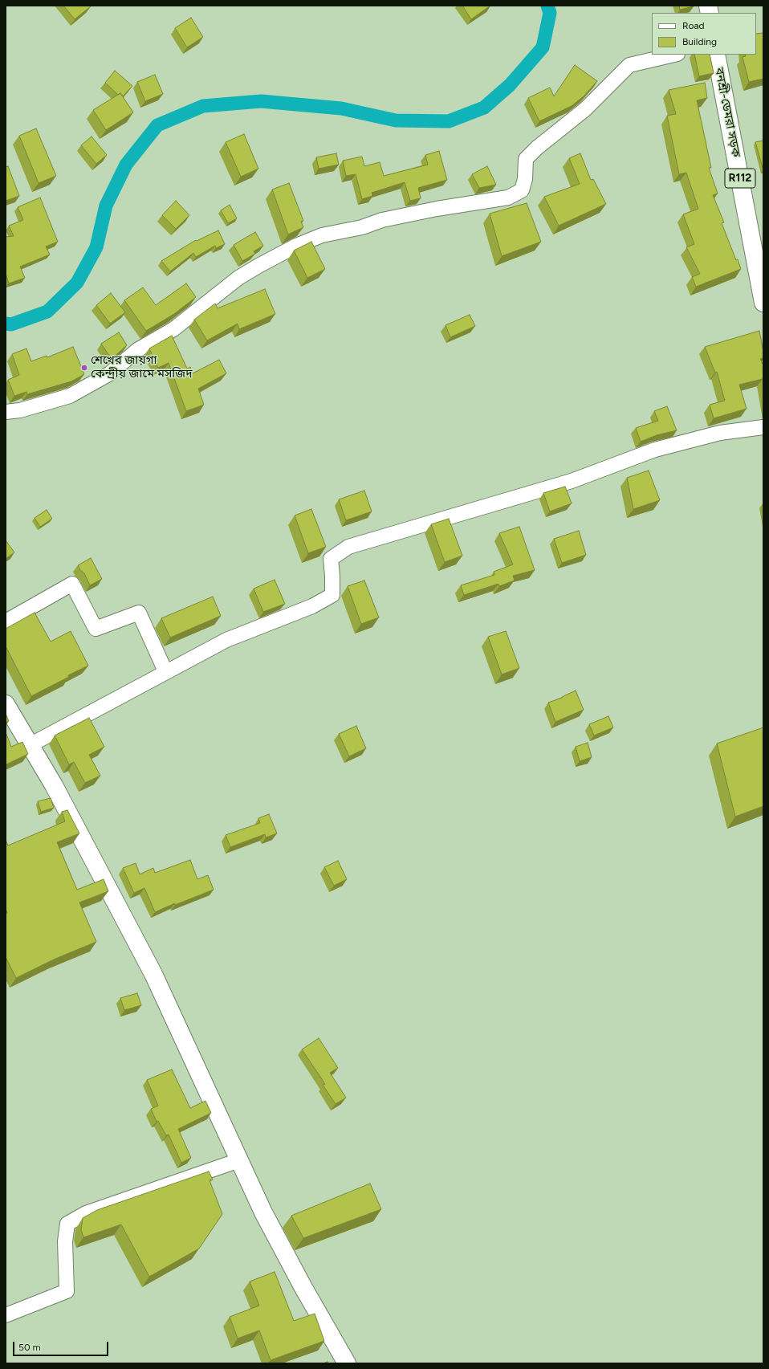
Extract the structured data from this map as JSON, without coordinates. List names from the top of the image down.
{
  "streets": {
    "main road": ["বনশ্রী-ডেমরা সড়ক", "R112"]
  },
  "places": ["শেখের জায়গা কেন্দ্রীয় জামে মসজিদ"],
  "legend": ["Road", "Building"],
  "scale_bar": "50 m"
}
